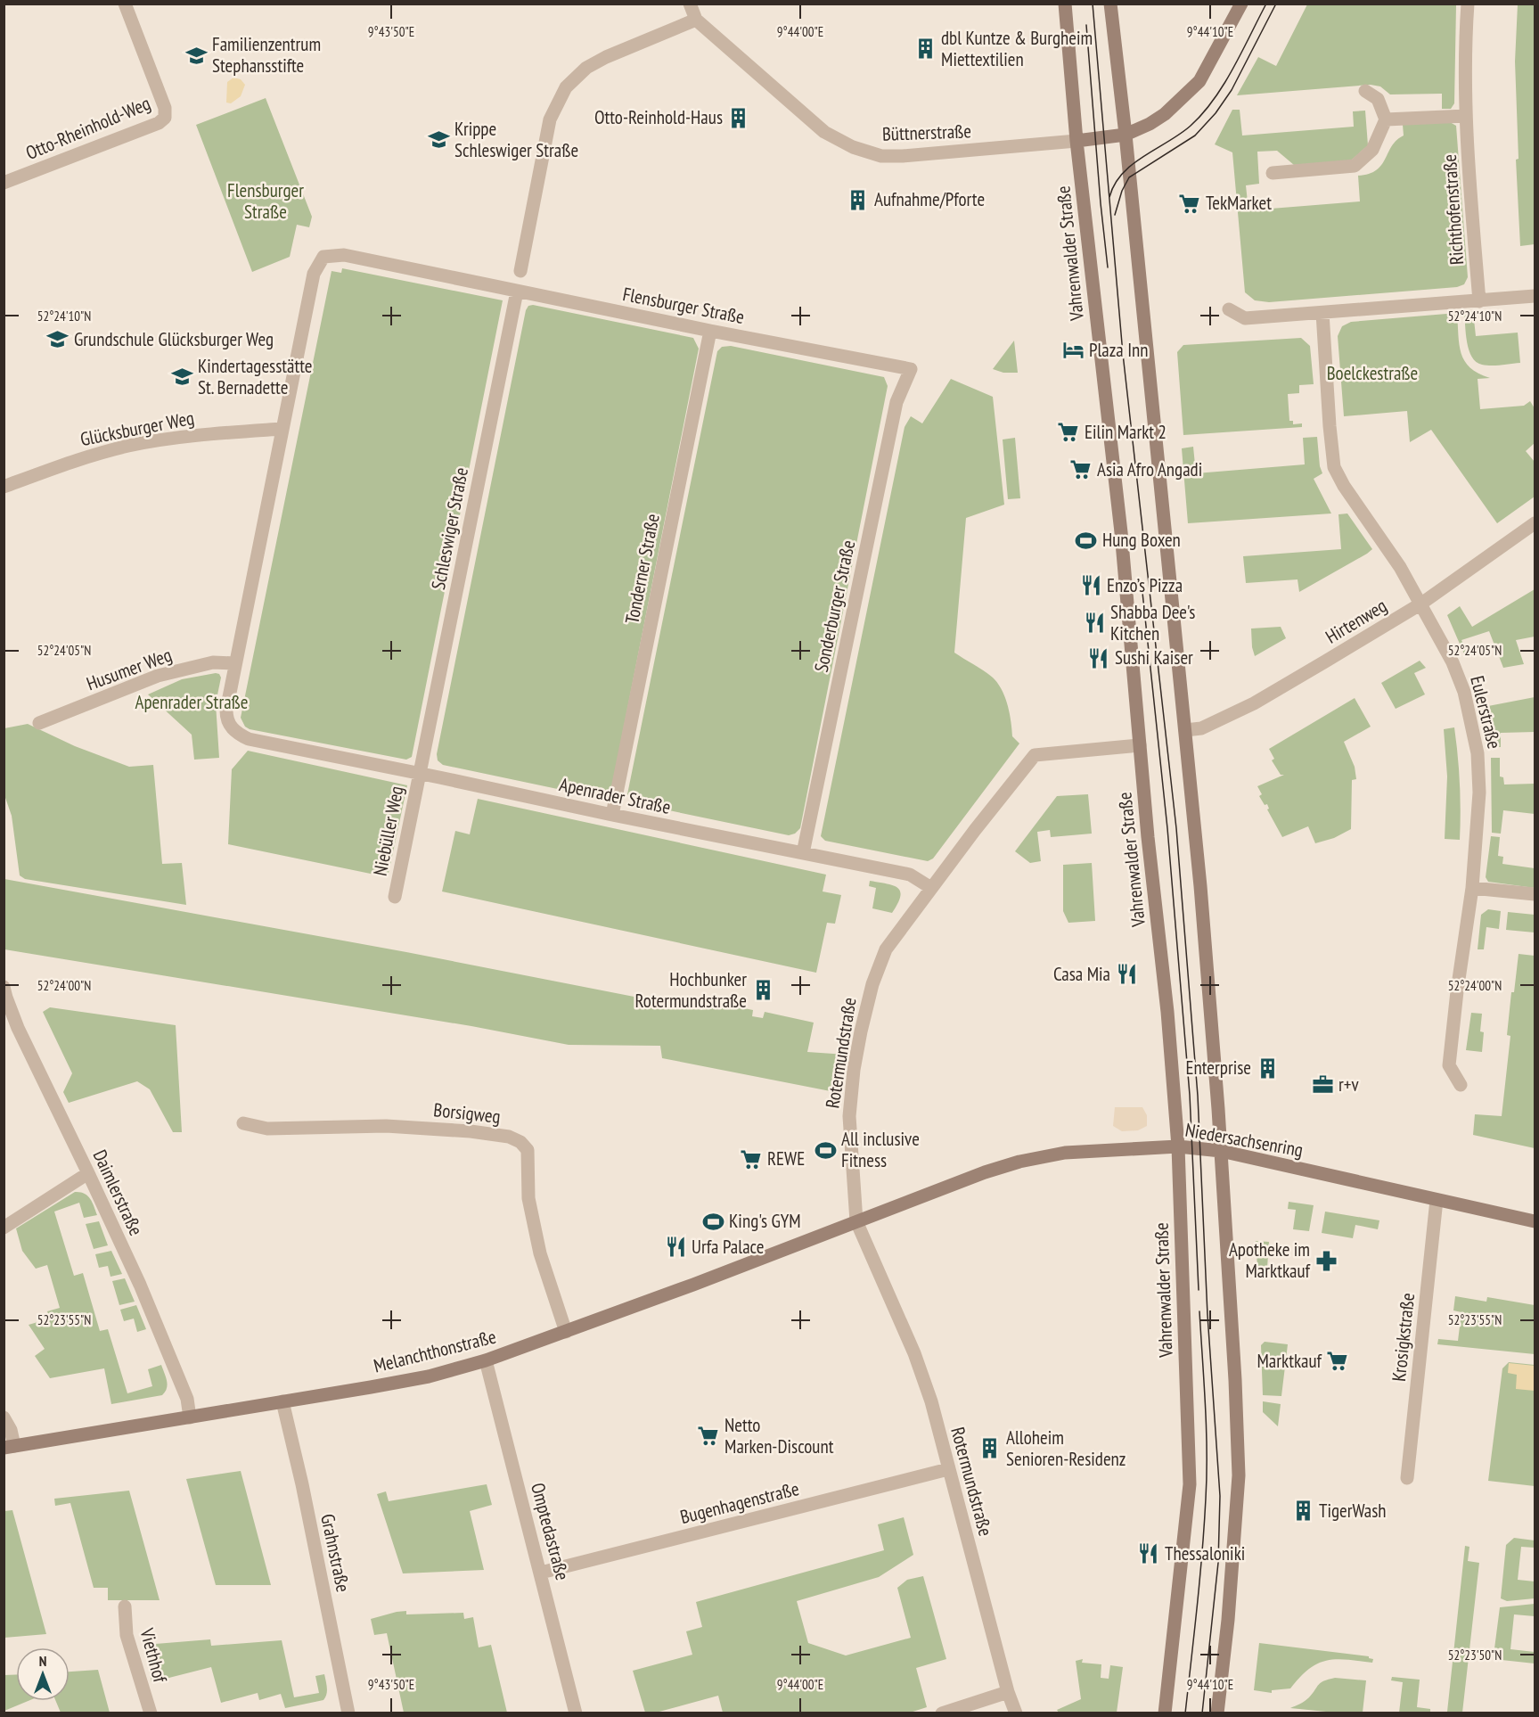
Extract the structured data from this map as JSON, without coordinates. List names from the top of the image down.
{
  "streets": {
    "main road": [
      "Büttnerstraße",
      "Vahrenwalder Straße",
      "Niedersachsenring",
      "Melanchthonstraße"
    ],
    "street": [
      "Otto-Rheinhold-Weg",
      "Richthofenstraße",
      "Flensburger Straße",
      "Glücksburger Weg",
      "Schleswiger Straße",
      "Tonderner Straße",
      "Sonderburger Straße",
      "Hirtenweg",
      "Husumer Weg",
      "Eulerstraße",
      "Apenrader Straße",
      "Niebüller Weg",
      "Rotermundstraße",
      "Borsigweg",
      "Daimlerstraße",
      "Krosigkstraße",
      "Bugenhagenstraße",
      "Omptedastraße",
      "Grahnstraße",
      "Viethhof"
    ]
  },
  "crossings": [
    ["Büttnerstraße", "Vahrenwalder Straße"],
    ["Vahrenwalder Straße", "Rotermundstraße"],
    ["Vahrenwalder Straße", "Niedersachsenring"],
    ["Flensburger Straße", "Schleswiger Straße"],
    ["Flensburger Straße", "Tonderner Straße"],
    ["Flensburger Straße", "Sonderburger Straße"],
    ["Flensburger Straße", "Apenrader Straße"],
    ["Glücksburger Weg", "Apenrader Straße"],
    ["Schleswiger Straße", "Apenrader Straße"],
    ["Schleswiger Straße", "Niebüller Weg"],
    ["Tonderner Straße", "Apenrader Straße"],
    ["Sonderburger Straße", "Apenrader Straße"],
    ["Hirtenweg", "Eulerstraße"],
    ["Husumer Weg", "Apenrader Straße"],
    ["Apenrader Straße", "Niebüller Weg"],
    ["Apenrader Straße", "Rotermundstraße"],
    ["Rotermundstraße", "Niedersachsenring"],
    ["Rotermundstraße", "Melanchthonstraße"],
    ["Rotermundstraße", "Bugenhagenstraße"],
    ["Borsigweg", "Melanchthonstraße"],
    ["Niedersachsenring", "Krosigkstraße"],
    ["Niedersachsenring", "Melanchthonstraße"],
    ["Daimlerstraße", "Melanchthonstraße"],
    ["Melanchthonstraße", "Omptedastraße"],
    ["Melanchthonstraße", "Grahnstraße"],
    ["Bugenhagenstraße", "Omptedastraße"]
  ],
  "parks": ["Flensburger Straße", "Boelckestraße", "Apenrader Straße"],
  "places": {
    "building": [
      "dbl Kuntze & Burgheim Miettextilien",
      "Otto-Reinhold-Haus",
      "Aufnahme/Pforte",
      "Hochbunker Rotermundstraße",
      "Enterprise",
      "Alloheim Senioren-Residenz",
      "TigerWash"
    ],
    "school or university": [
      "Familienzentrum Stephansstifte",
      "Krippe Schleswiger Straße",
      "Grundschule Glücksburger Weg",
      "Kindertagesstätte St. Bernadette"
    ],
    "supermarket": [
      "TekMarket",
      "Eilin Markt 2",
      "Asia Afro Angadi",
      "REWE",
      "Marktkauf",
      "Netto Marken-Discount"
    ],
    "hotel": ["Plaza Inn"],
    "sports": ["Hung Boxen", "All inclusive Fitness", "King's GYM"],
    "restaurant": [
      "Enzo’s Pizza",
      "Shabba Dee's Kitchen",
      "Sushi Kaiser",
      "Casa Mia",
      "Urfa Palace",
      "Thessaloniki"
    ],
    "office": ["r+v"],
    "pharmacy": ["Apotheke im Marktkauf"]
  },
  "north": "top",
  "coordinates": [
    "9°43'50\"E",
    "9°44'00\"E",
    "9°44'10\"E",
    "52°24'10\"N",
    "52°24'05\"N",
    "52°24'00\"N",
    "52°23'55\"N",
    "52°23'50\"N"
  ]
}
